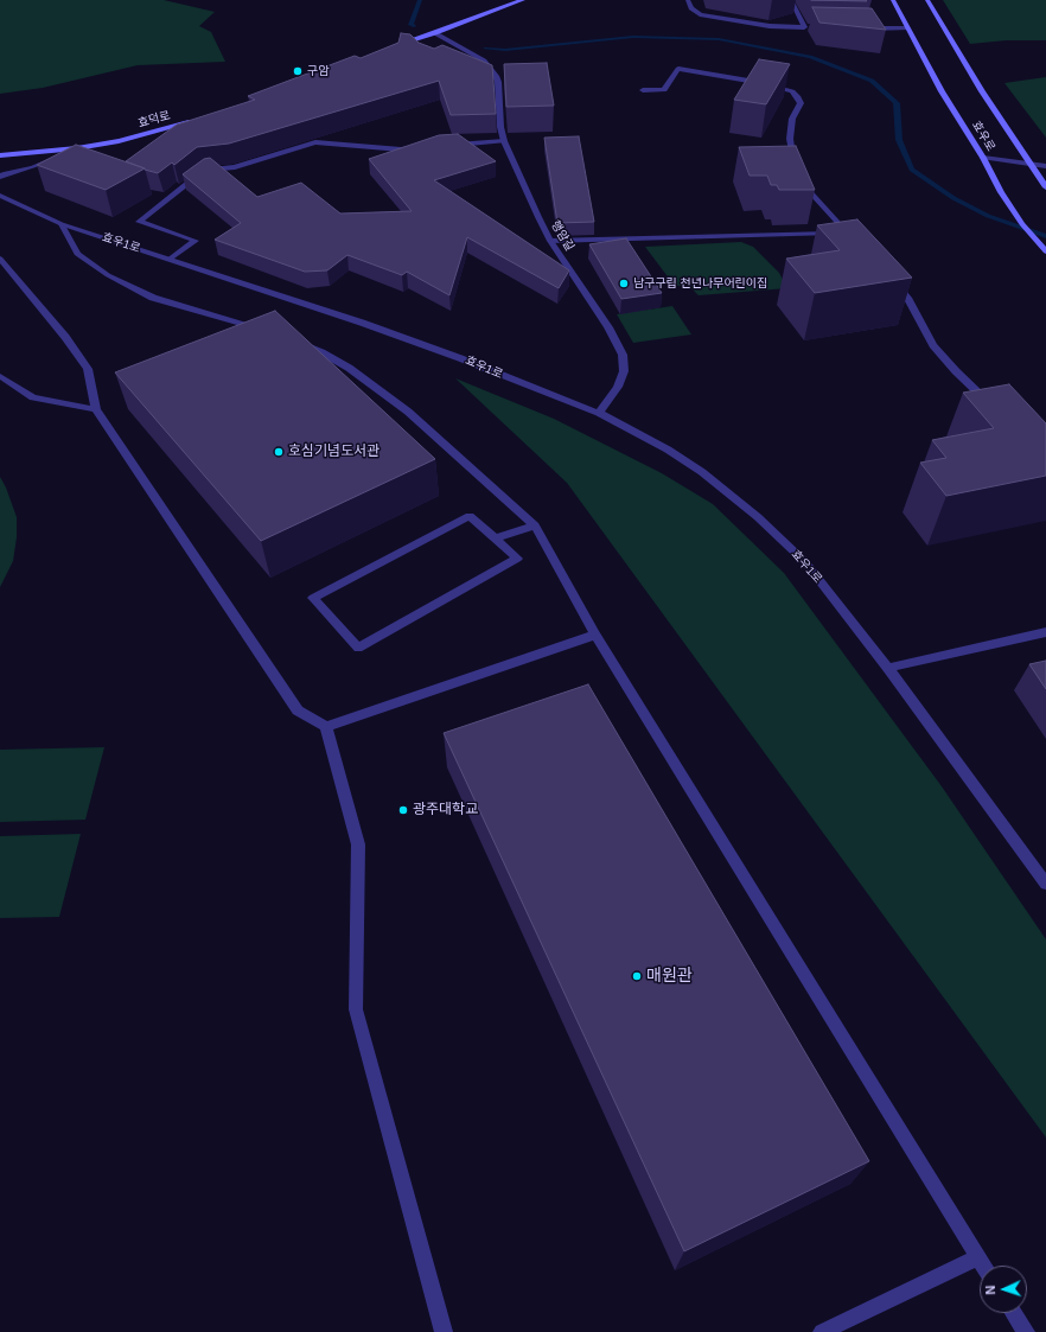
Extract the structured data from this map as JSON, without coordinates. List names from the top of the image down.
{
  "streets": {
    "main road": ["효덕로", "효우로"],
    "street": ["행암길", "효우1로"]
  },
  "crossings": [
    ["행암길", "효우1로"]
  ],
  "places": [
    "구암",
    "남구구립 천년나무어린이집",
    "호심기념도서관",
    "광주대학교",
    "매원관"
  ],
  "north": "left"
}
